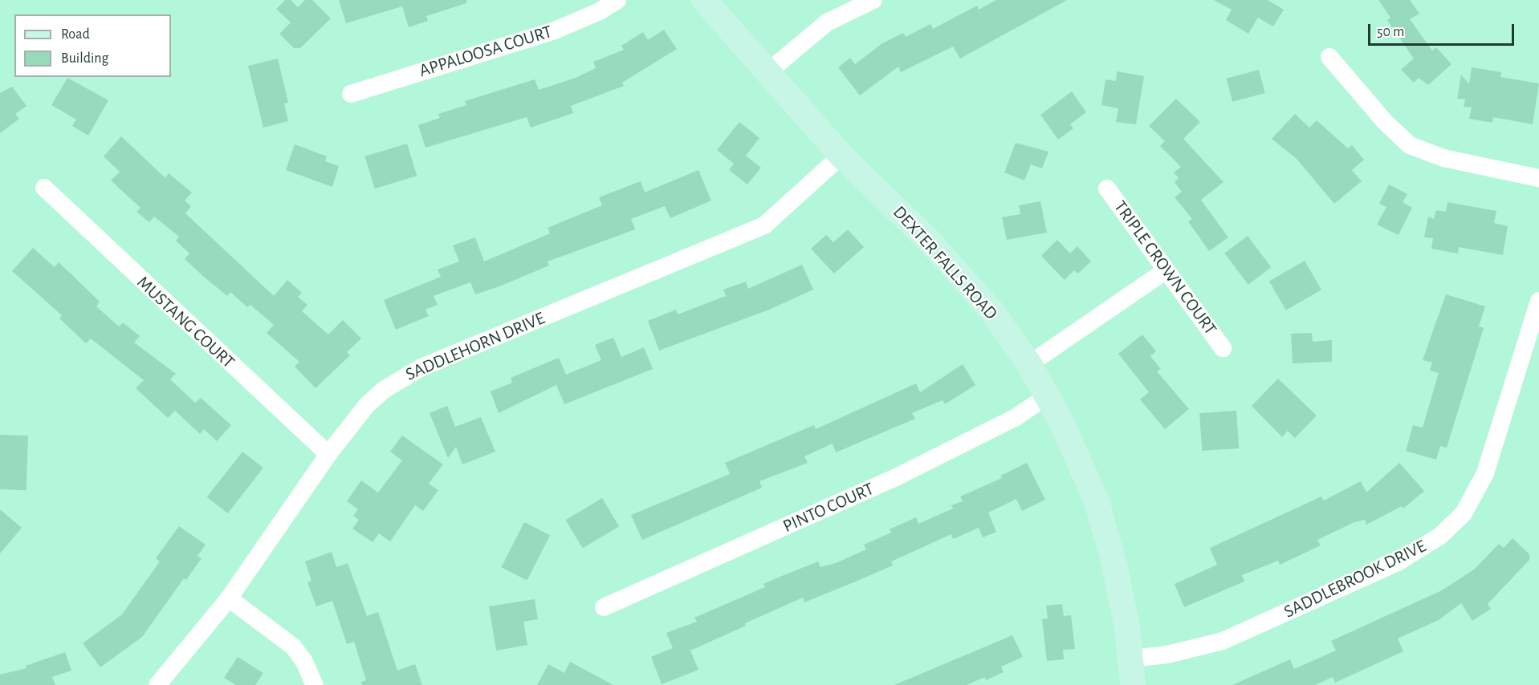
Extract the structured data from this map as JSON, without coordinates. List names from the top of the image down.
{
  "streets": {
    "street": [
      "APPALOOSA COURT",
      "DEXTER FALLS ROAD",
      "TRIPLE CROWN COURT",
      "MUSTANG COURT",
      "SADDLEHORN DRIVE",
      "PINTO COURT",
      "SADDLEBROOK DRIVE"
    ]
  },
  "crossings": [
    ["DEXTER FALLS ROAD", "SADDLEHORN DRIVE"],
    ["DEXTER FALLS ROAD", "PINTO COURT"],
    ["DEXTER FALLS ROAD", "SADDLEBROOK DRIVE"],
    ["MUSTANG COURT", "SADDLEHORN DRIVE"]
  ],
  "legend": ["Road", "Building"],
  "scale_bar": "50 m"
}
